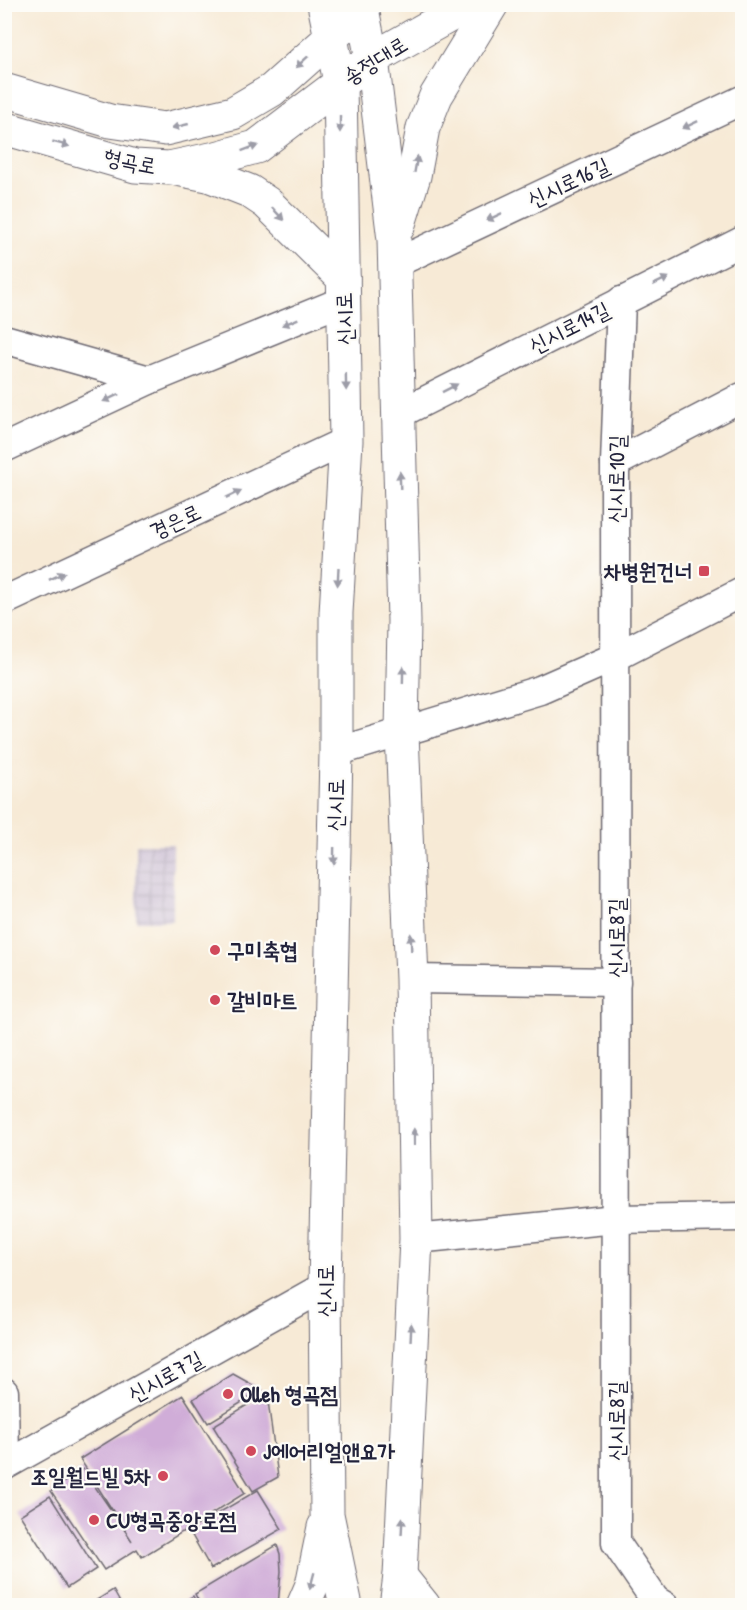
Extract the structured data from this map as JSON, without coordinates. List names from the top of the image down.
{
  "streets": {
    "street": [
      "송정대로",
      "형곡로",
      "신시로16길",
      "신시로",
      "신시로14길",
      "신시로10길",
      "경은로",
      "신시로8길",
      "신시로7길"
    ]
  },
  "crossings": [
    ["송정대로", "형곡로"],
    ["송정대로", "신시로"],
    ["신시로", "경은로"],
    ["신시로", "신시로7길"],
    ["신시로14길", "신시로10길"],
    ["신시로10길", "신시로8길"]
  ],
  "one_way": ["신시로16길"],
  "places": {
    "transit": ["차병원건너"],
    "other": [
      "구미축협",
      "갈비마트",
      "Olleh 형곡점",
      "J에어리얼앤요가",
      "조일월드빌 5차",
      "CU형곡중앙로점"
    ]
  }
}
